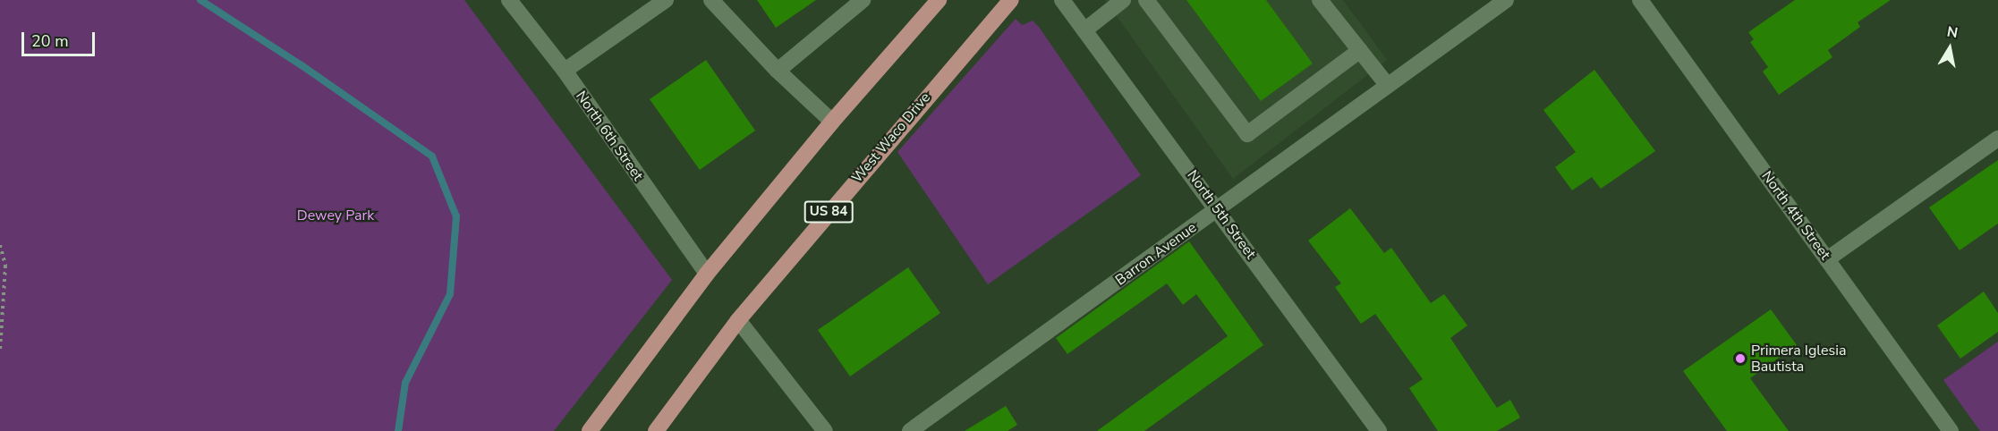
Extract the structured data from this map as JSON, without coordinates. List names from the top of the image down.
{
  "streets": {
    "main road": ["West Waco Drive", "US 84"],
    "street": [
      "North 6th Street",
      "North 5th Street",
      "North 4th Street",
      "Barron Avenue"
    ]
  },
  "crossings": [
    ["North 5th Street", "Barron Avenue"]
  ],
  "parks": ["Dewey Park"],
  "places": ["Primera Iglesia Bautista"],
  "scale_bar": "20 m",
  "north": "top"
}
